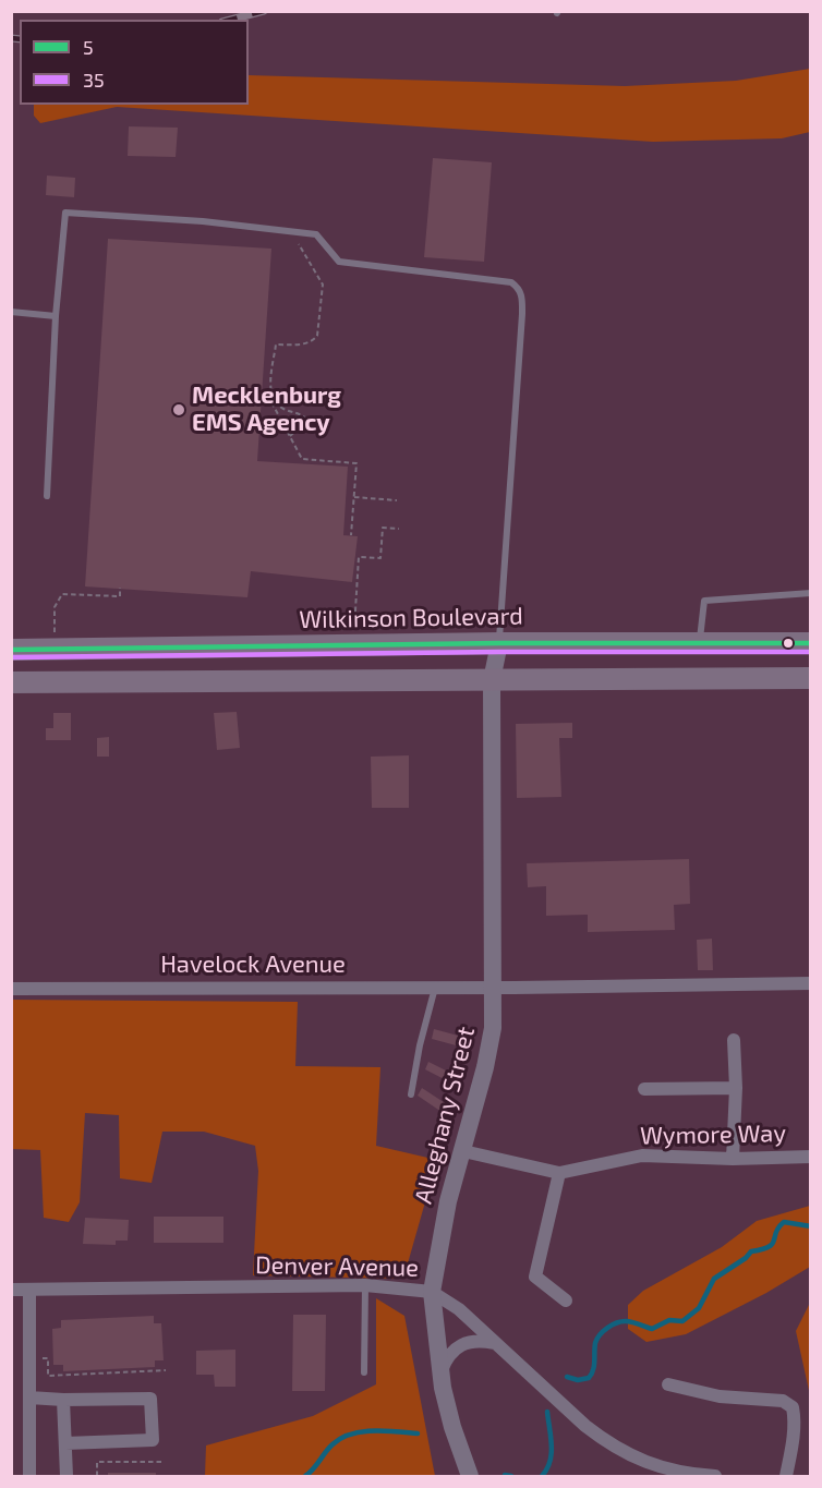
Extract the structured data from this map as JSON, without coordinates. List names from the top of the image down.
{
  "streets": {
    "main road": ["Wilkinson Boulevard"],
    "street": [
      "Havelock Avenue",
      "Alleghany Street",
      "Wymore Way",
      "Denver Avenue"
    ]
  },
  "crossings": [
    ["Wilkinson Boulevard", "Alleghany Street"],
    ["Havelock Avenue", "Alleghany Street"],
    ["Alleghany Street", "Wymore Way"],
    ["Alleghany Street", "Denver Avenue"]
  ],
  "places": ["Mecklenburg EMS Agency"],
  "lines": ["transit line 5", "transit line 35"],
  "legend": ["5", "35"]
}
